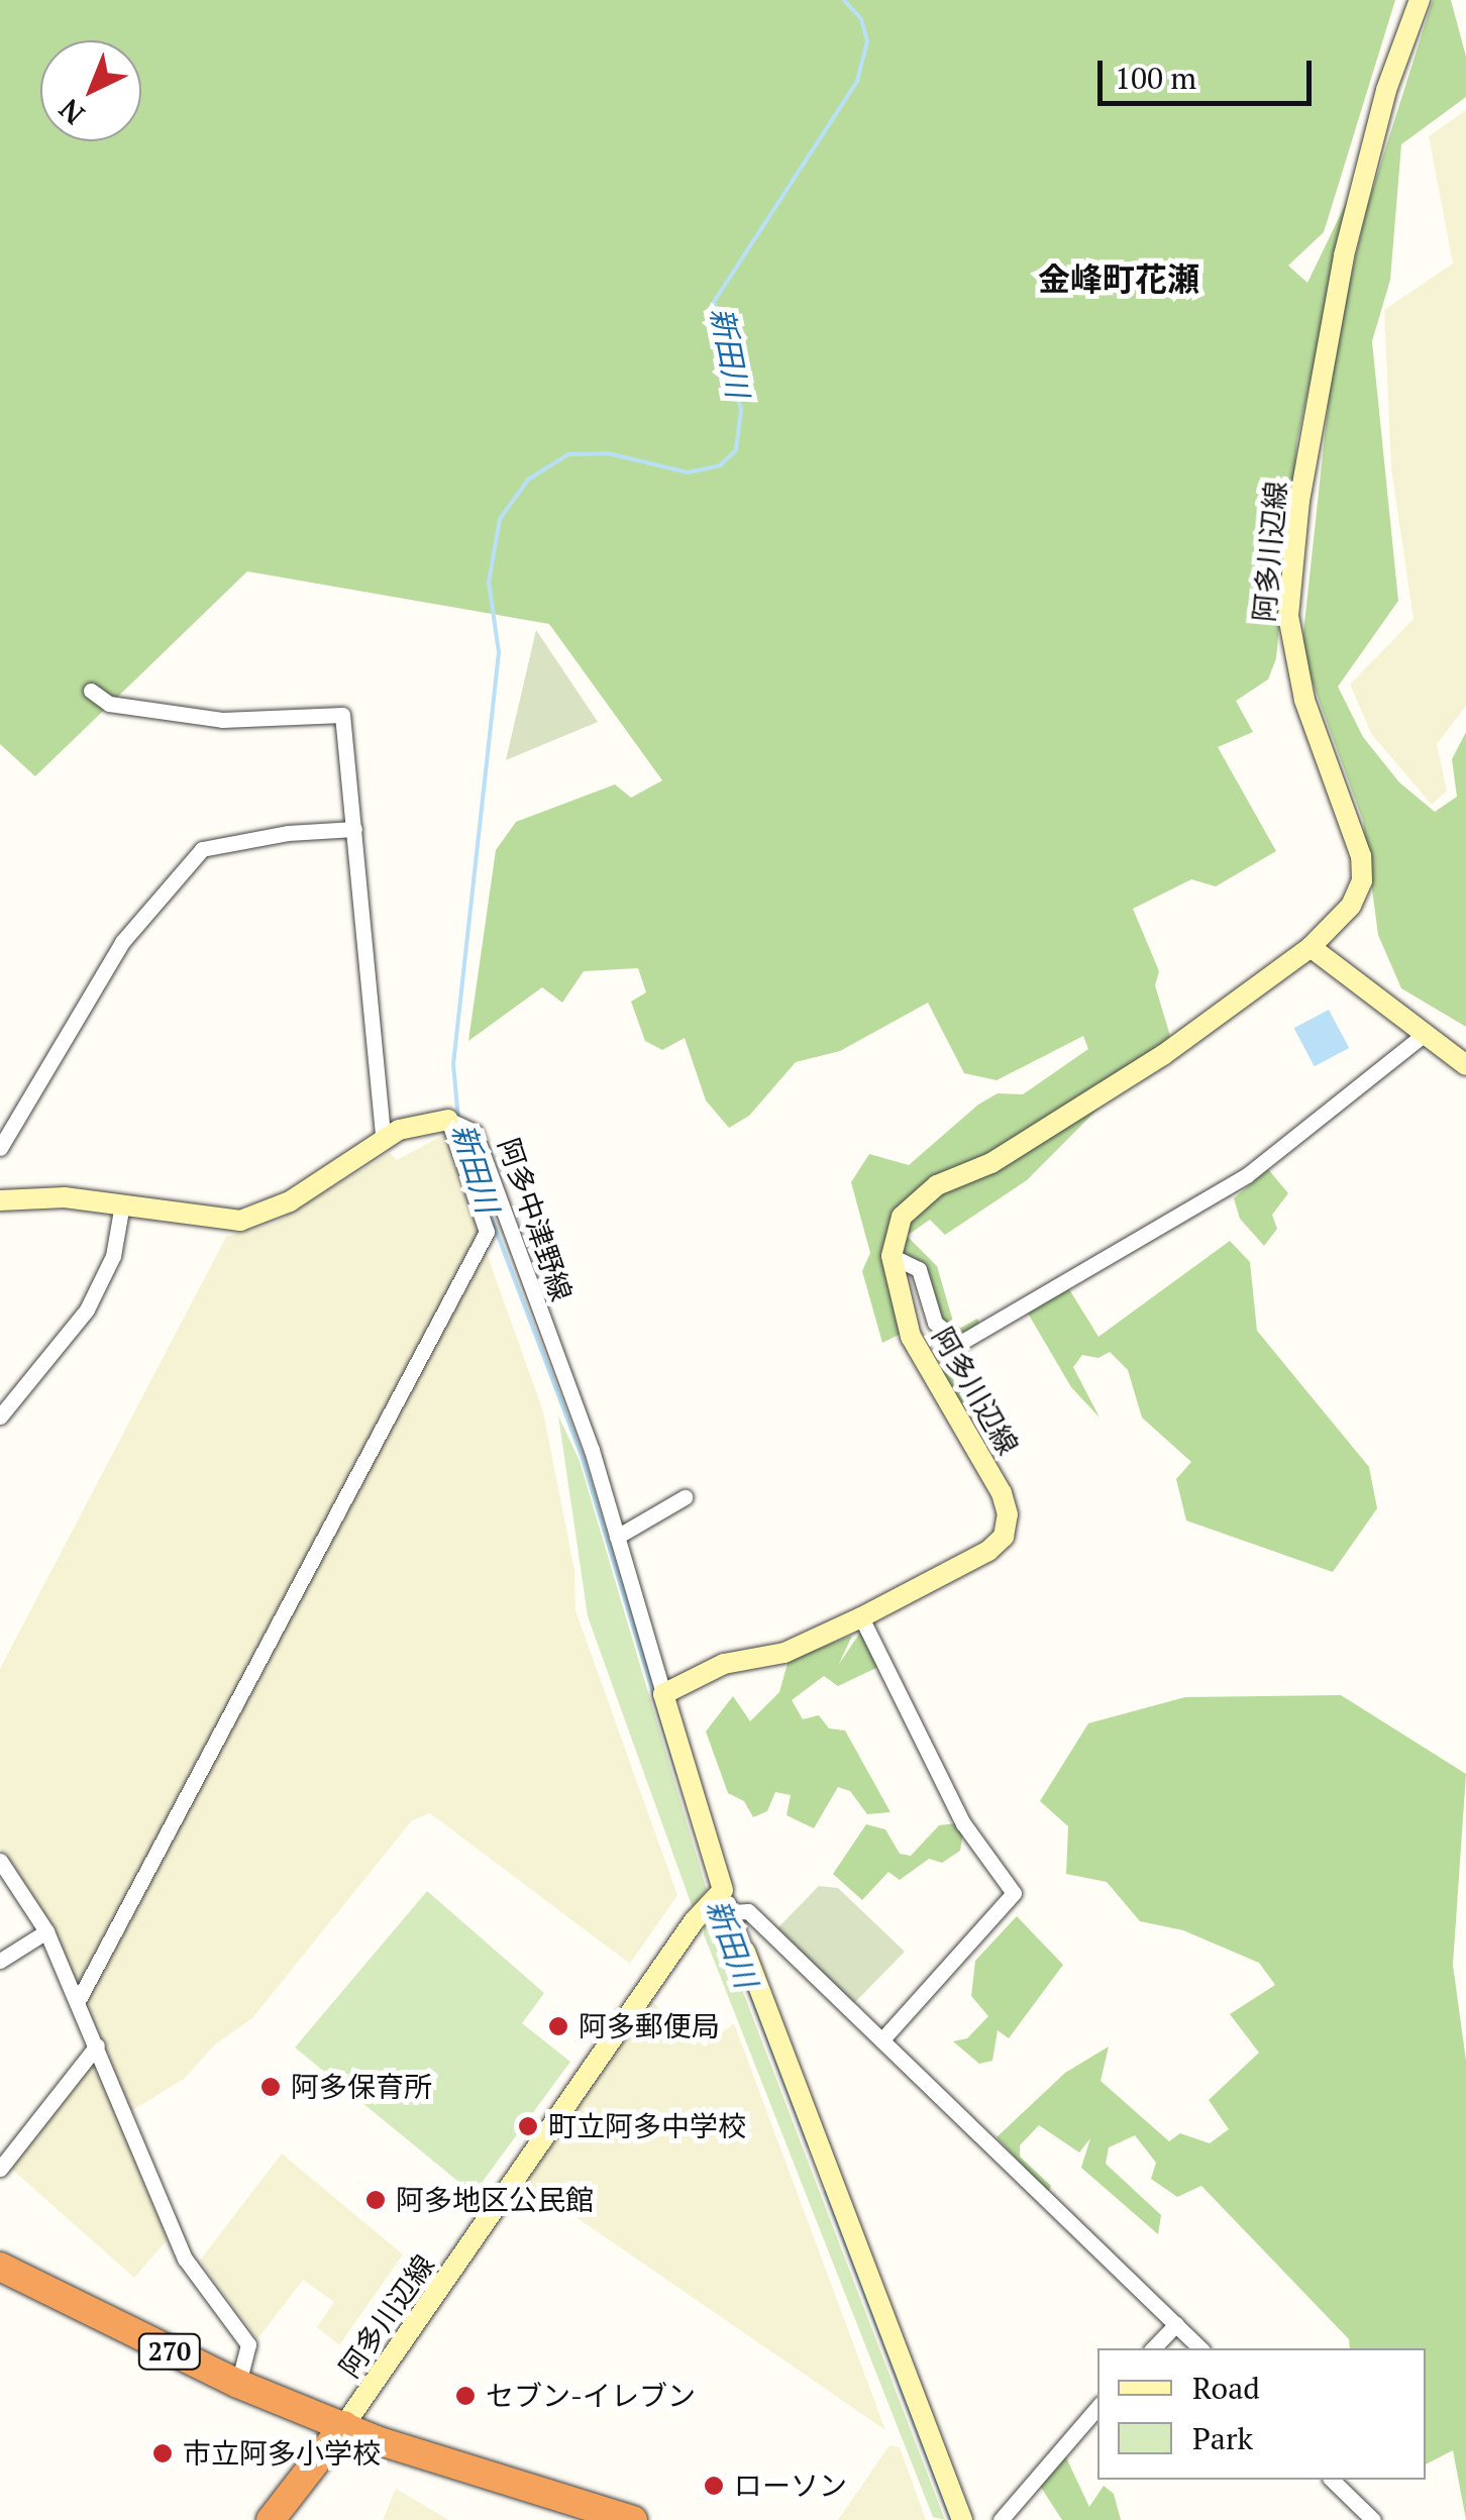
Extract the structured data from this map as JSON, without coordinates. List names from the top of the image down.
{
  "streets": {
    "highway": ["270"],
    "main road": ["阿多川辺線"],
    "street": ["阿多中津野線"]
  },
  "crossings": [
    ["阿多川辺線", "阿多中津野線"],
    ["阿多川辺線", "270"]
  ],
  "districts": ["金峰町花瀬"],
  "water": ["新田川"],
  "places": [
    "阿多郵便局",
    "阿多保育所",
    "町立阿多中学校",
    "阿多地区公民館",
    "セブン-イレブン",
    "市立阿多小学校",
    "ローソン"
  ],
  "legend": ["Road", "Park"],
  "scale_bar": "100 m",
  "north": "bottom left"
}
